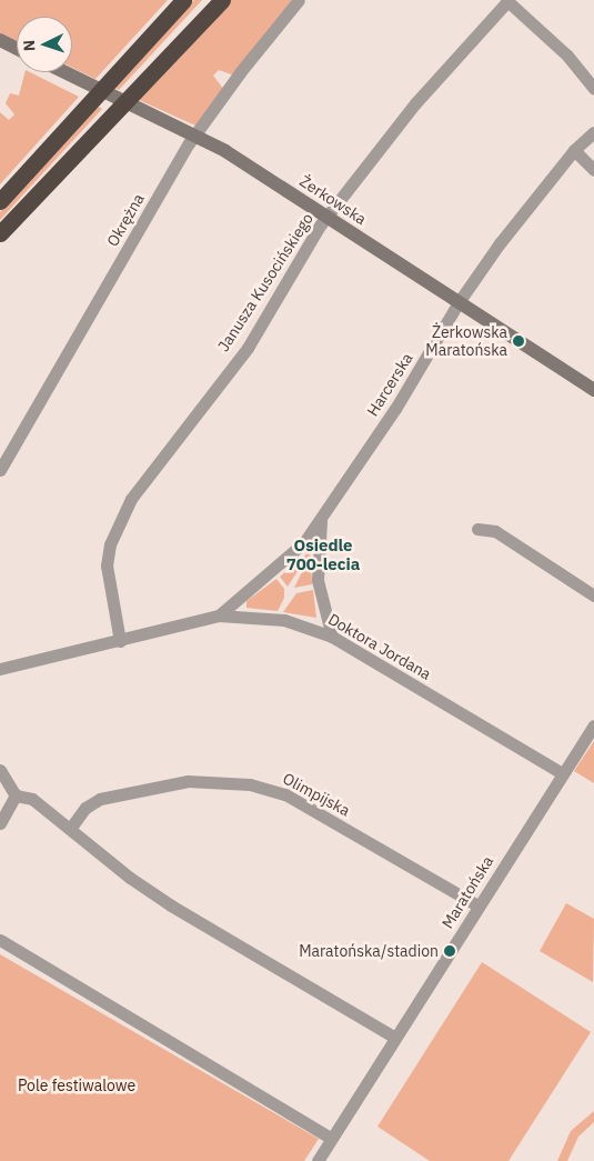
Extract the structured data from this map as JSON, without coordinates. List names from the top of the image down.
{
  "streets": {
    "street": [
      "Żerkowska",
      "Okrężna",
      "Janusza Kusocińskiego",
      "Harcerska",
      "Doktora Jordana",
      "Olimpijska",
      "Maratońska"
    ]
  },
  "crossings": [
    ["Żerkowska", "Okrężna"],
    ["Żerkowska", "Janusza Kusocińskiego"],
    ["Żerkowska", "Harcerska"],
    ["Janusza Kusocińskiego", "Doktora Jordana"],
    ["Harcerska", "Doktora Jordana"],
    ["Doktora Jordana", "Maratońska"],
    ["Olimpijska", "Maratońska"]
  ],
  "districts": ["Osiedle 700-lecia"],
  "parks": ["Pole festiwalowe"],
  "places": ["Żerkowska Maratońska", "Maratońska/stadion"],
  "north": "left"
}
